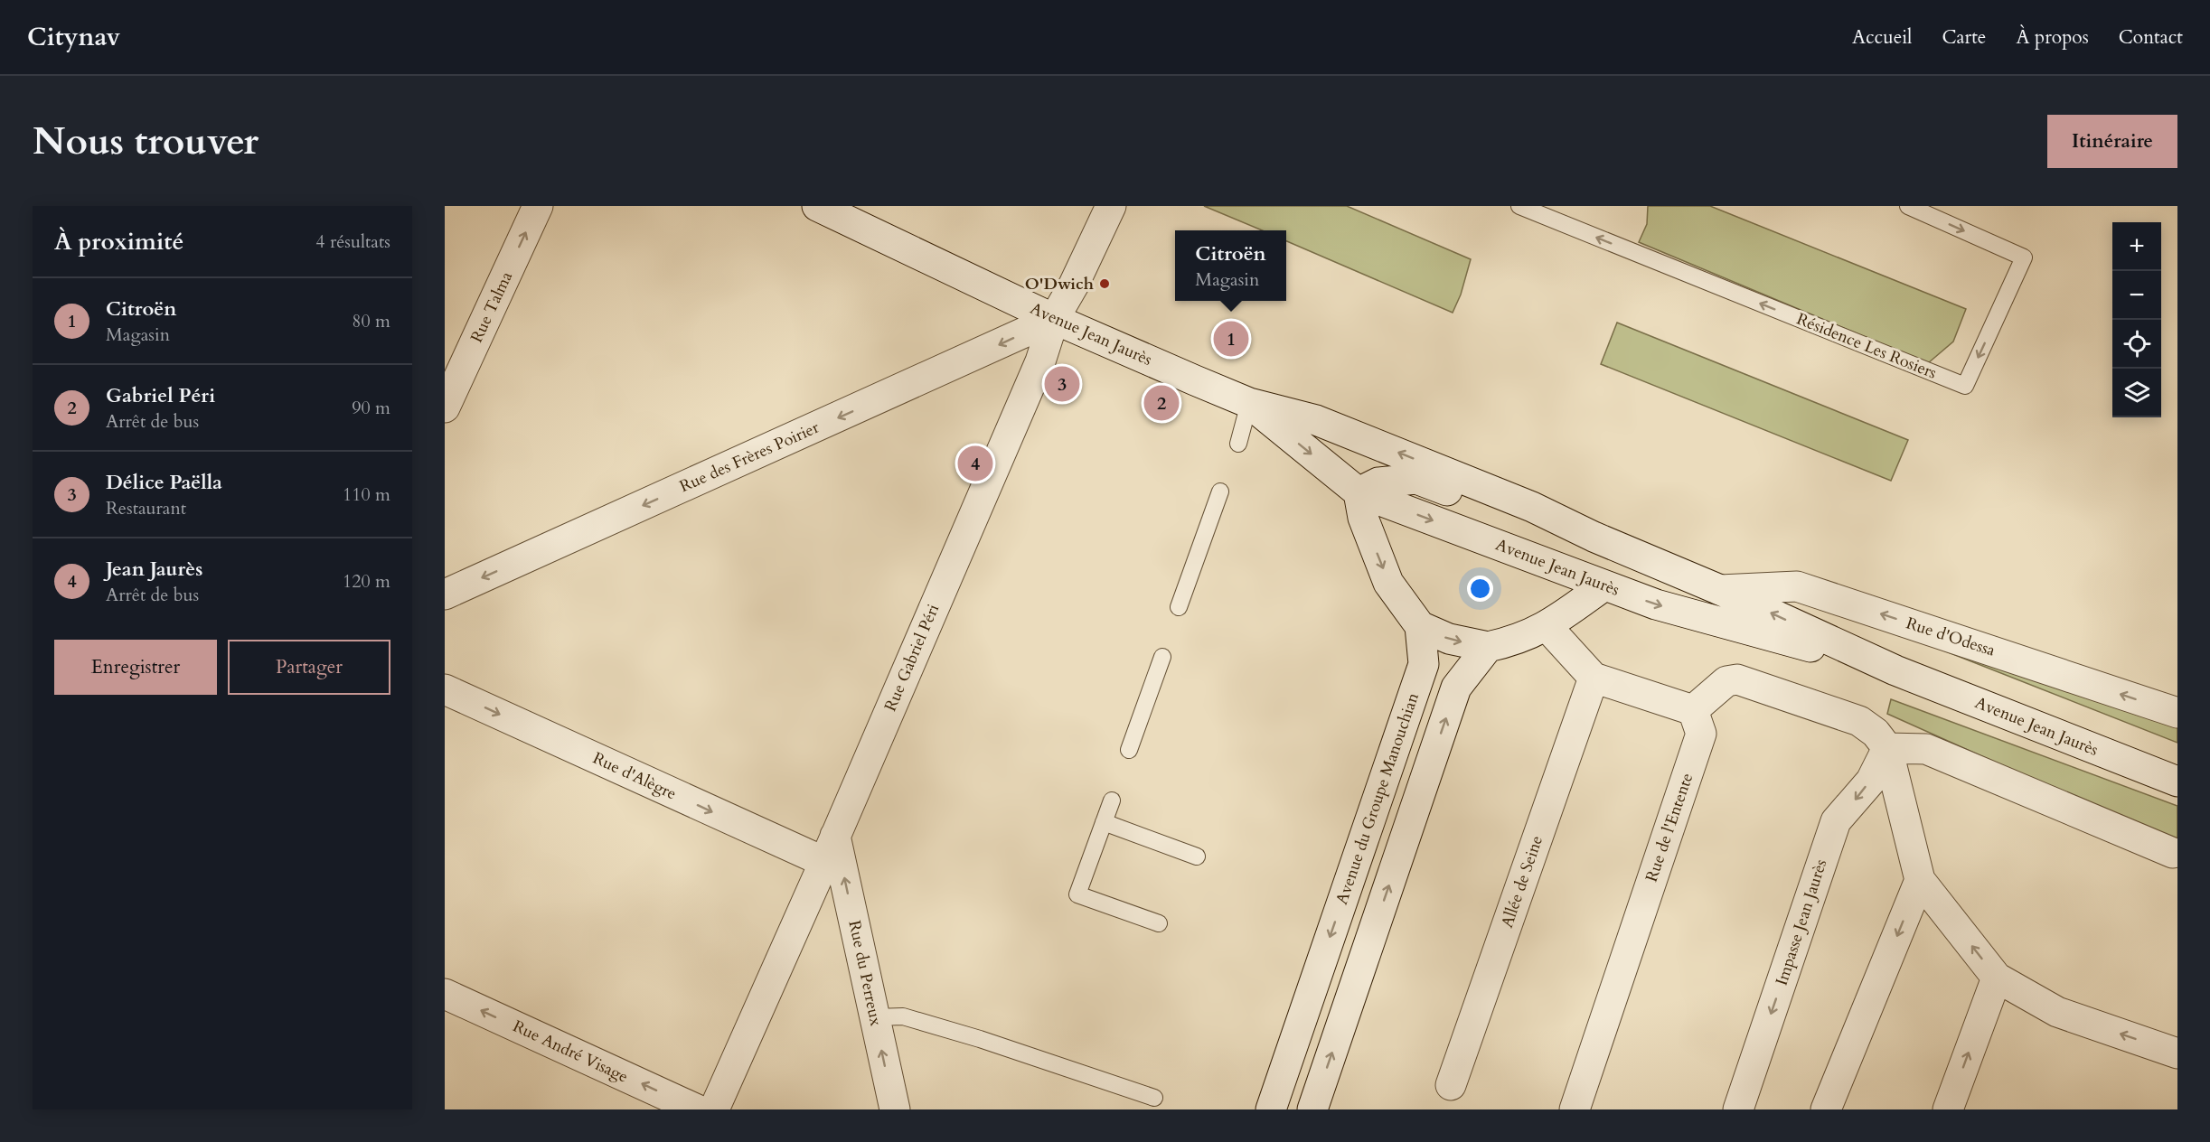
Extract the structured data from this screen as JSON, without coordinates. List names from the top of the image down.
{
  "streets": {
    "street": [
      "Rue Talma",
      "Avenue Jean Jaurès",
      "Rue des Frères Poirier",
      "Rue d'Odessa",
      "Rue Gabriel Péri",
      "Rue d'Alègre",
      "Avenue du Groupe Manouchian",
      "Rue de l'Entente",
      "Allée de Seine",
      "Impasse Jean Jaurès",
      "Rue du Perreux",
      "Rue André Visage"
    ],
    "lane": ["Résidence Les Rosiers"]
  },
  "crossings": [
    ["Avenue Jean Jaurès", "Rue des Frères Poirier"],
    ["Avenue Jean Jaurès", "Rue d'Odessa"],
    ["Avenue Jean Jaurès", "Rue Gabriel Péri"],
    ["Rue des Frères Poirier", "Rue Gabriel Péri"],
    ["Rue Gabriel Péri", "Rue d'Alègre"],
    ["Rue Gabriel Péri", "Rue du Perreux"],
    ["Rue d'Alègre", "Rue du Perreux"]
  ],
  "one_way": [
    "Rue Talma",
    "Rue des Frères Poirier",
    "Rue d'Alègre",
    "Rue du Perreux",
    "Rue André Visage"
  ],
  "places": ["O'Dwich"],
  "page": {
    "header": "Citynav",
    "nav": [
      "Accueil",
      "Carte",
      "À propos",
      "Contact"
    ],
    "buttons": [
      "Itinéraire",
      ["Enregistrer", "Partager"]
    ],
    "title": "Nous trouver",
    "heading": ["À proximité", "4 résultats"],
    "map_buttons": ["+", "−"],
    "popup": ["Citroën", "Magasin"],
    "list": [
      {
        "mark": "1",
        "name": "Citroën",
        "note": "Magasin",
        "value": "80 m"
      },
      {
        "mark": "2",
        "name": "Gabriel Péri",
        "note": "Arrêt de bus",
        "value": "90 m"
      },
      {
        "mark": "3",
        "name": "Délice Paëlla",
        "note": "Restaurant",
        "value": "110 m"
      },
      {
        "mark": "4",
        "name": "Jean Jaurès",
        "note": "Arrêt de bus",
        "value": "120 m"
      }
    ],
    "pins": [
      "1",
      "3",
      "2",
      "4"
    ]
  }
}
